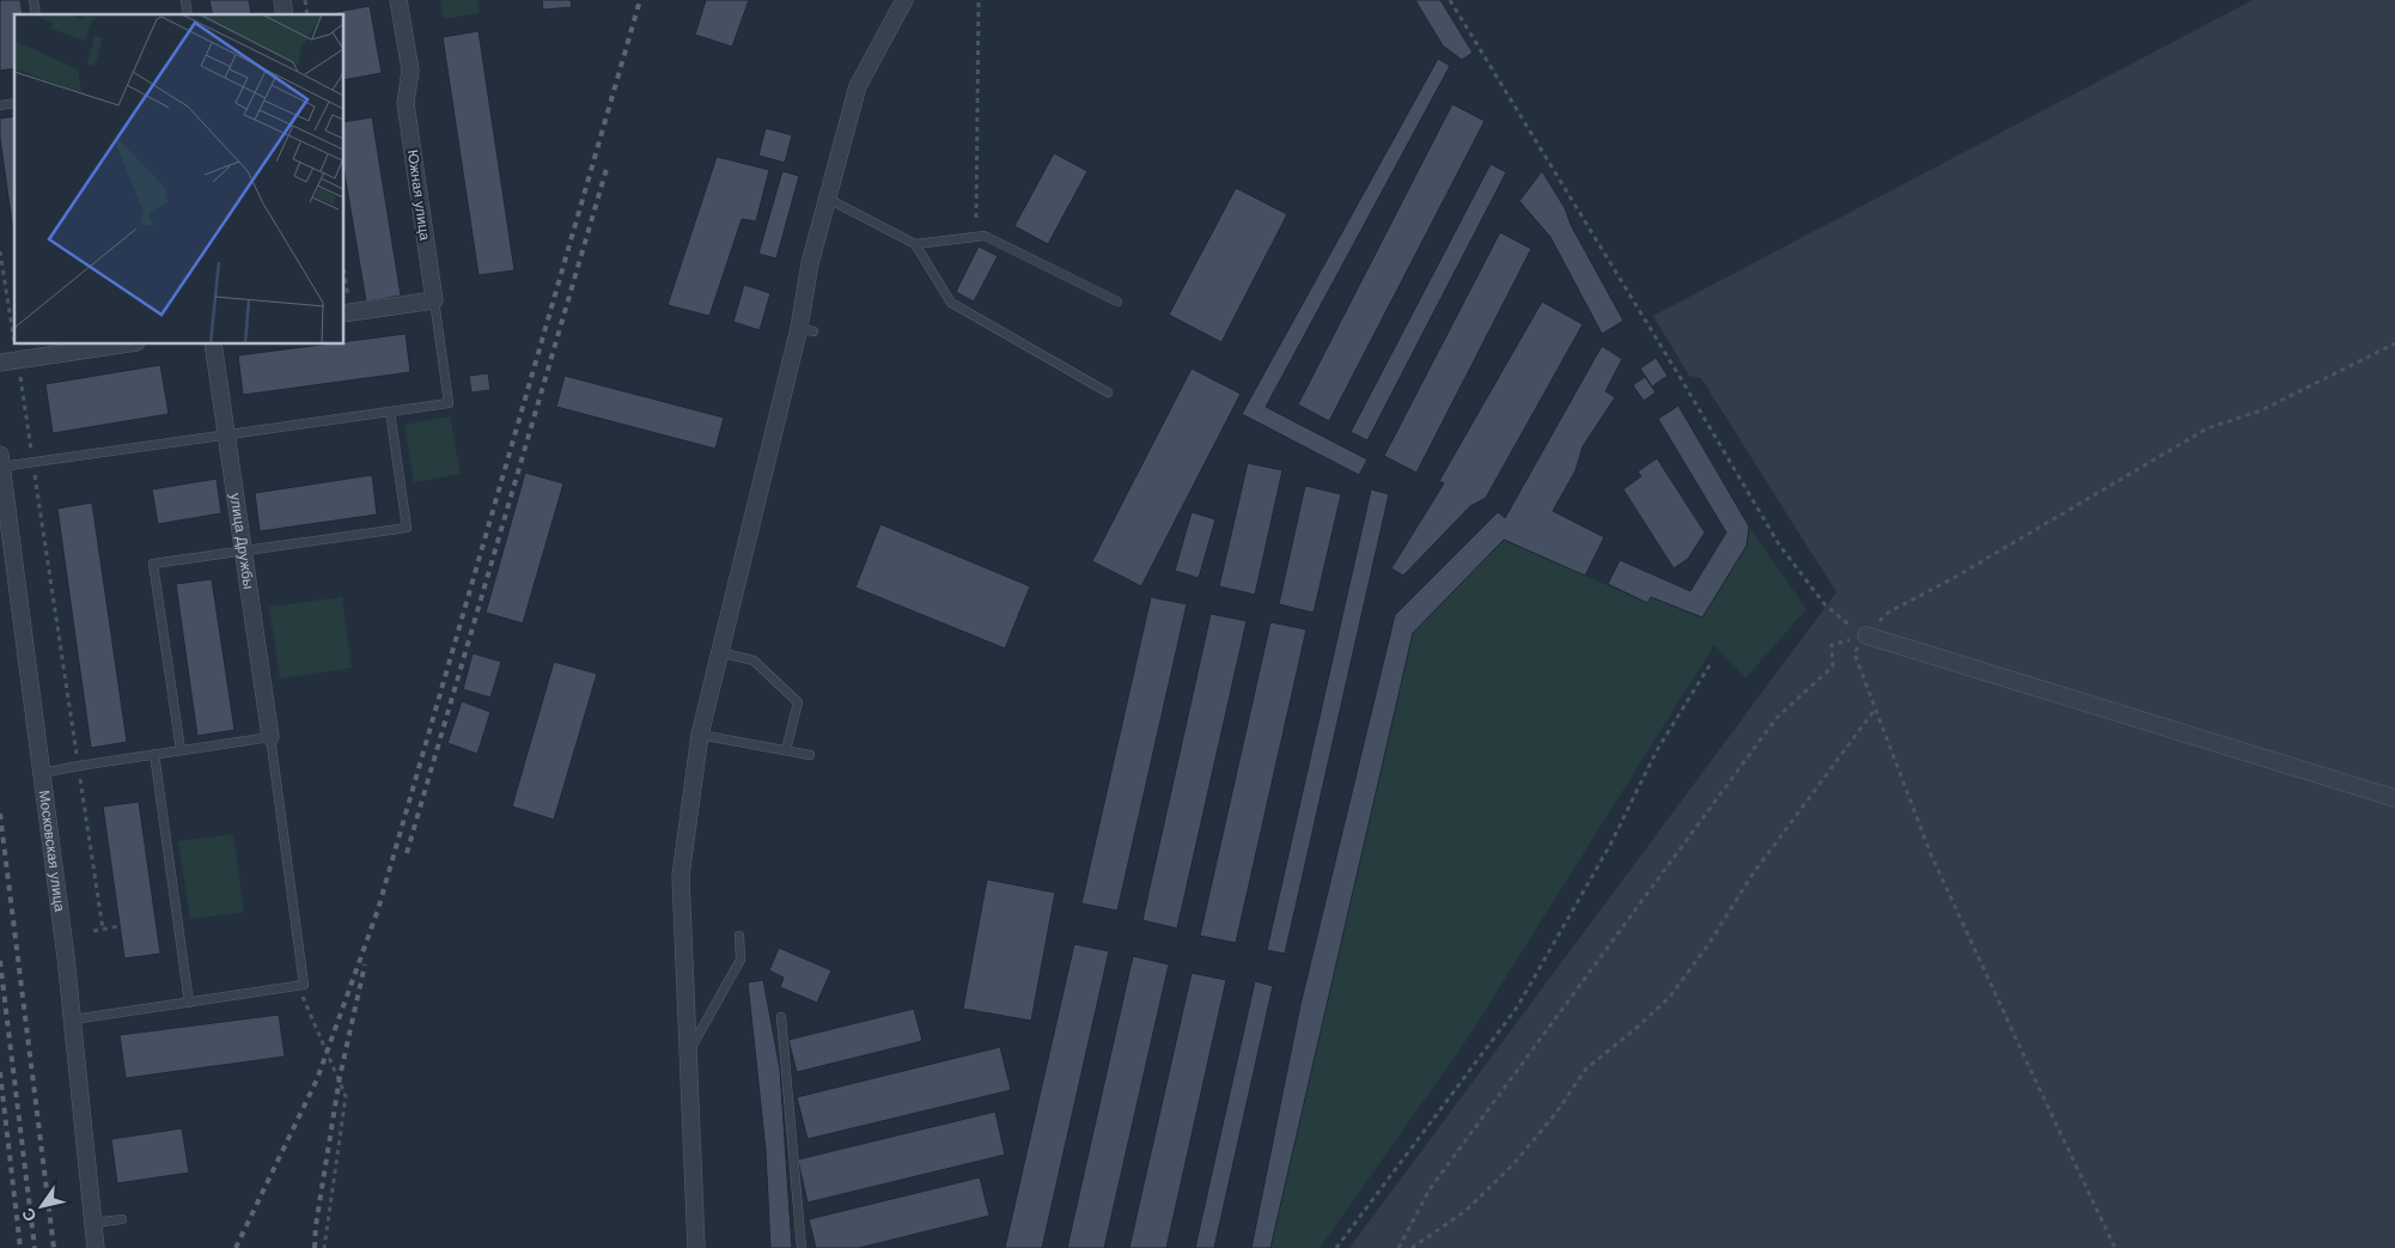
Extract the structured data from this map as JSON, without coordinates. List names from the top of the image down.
{
  "streets": {
    "street": ["Южная улица", "улица Дружбы", "Московская улица"]
  },
  "north": "bottom left"
}
